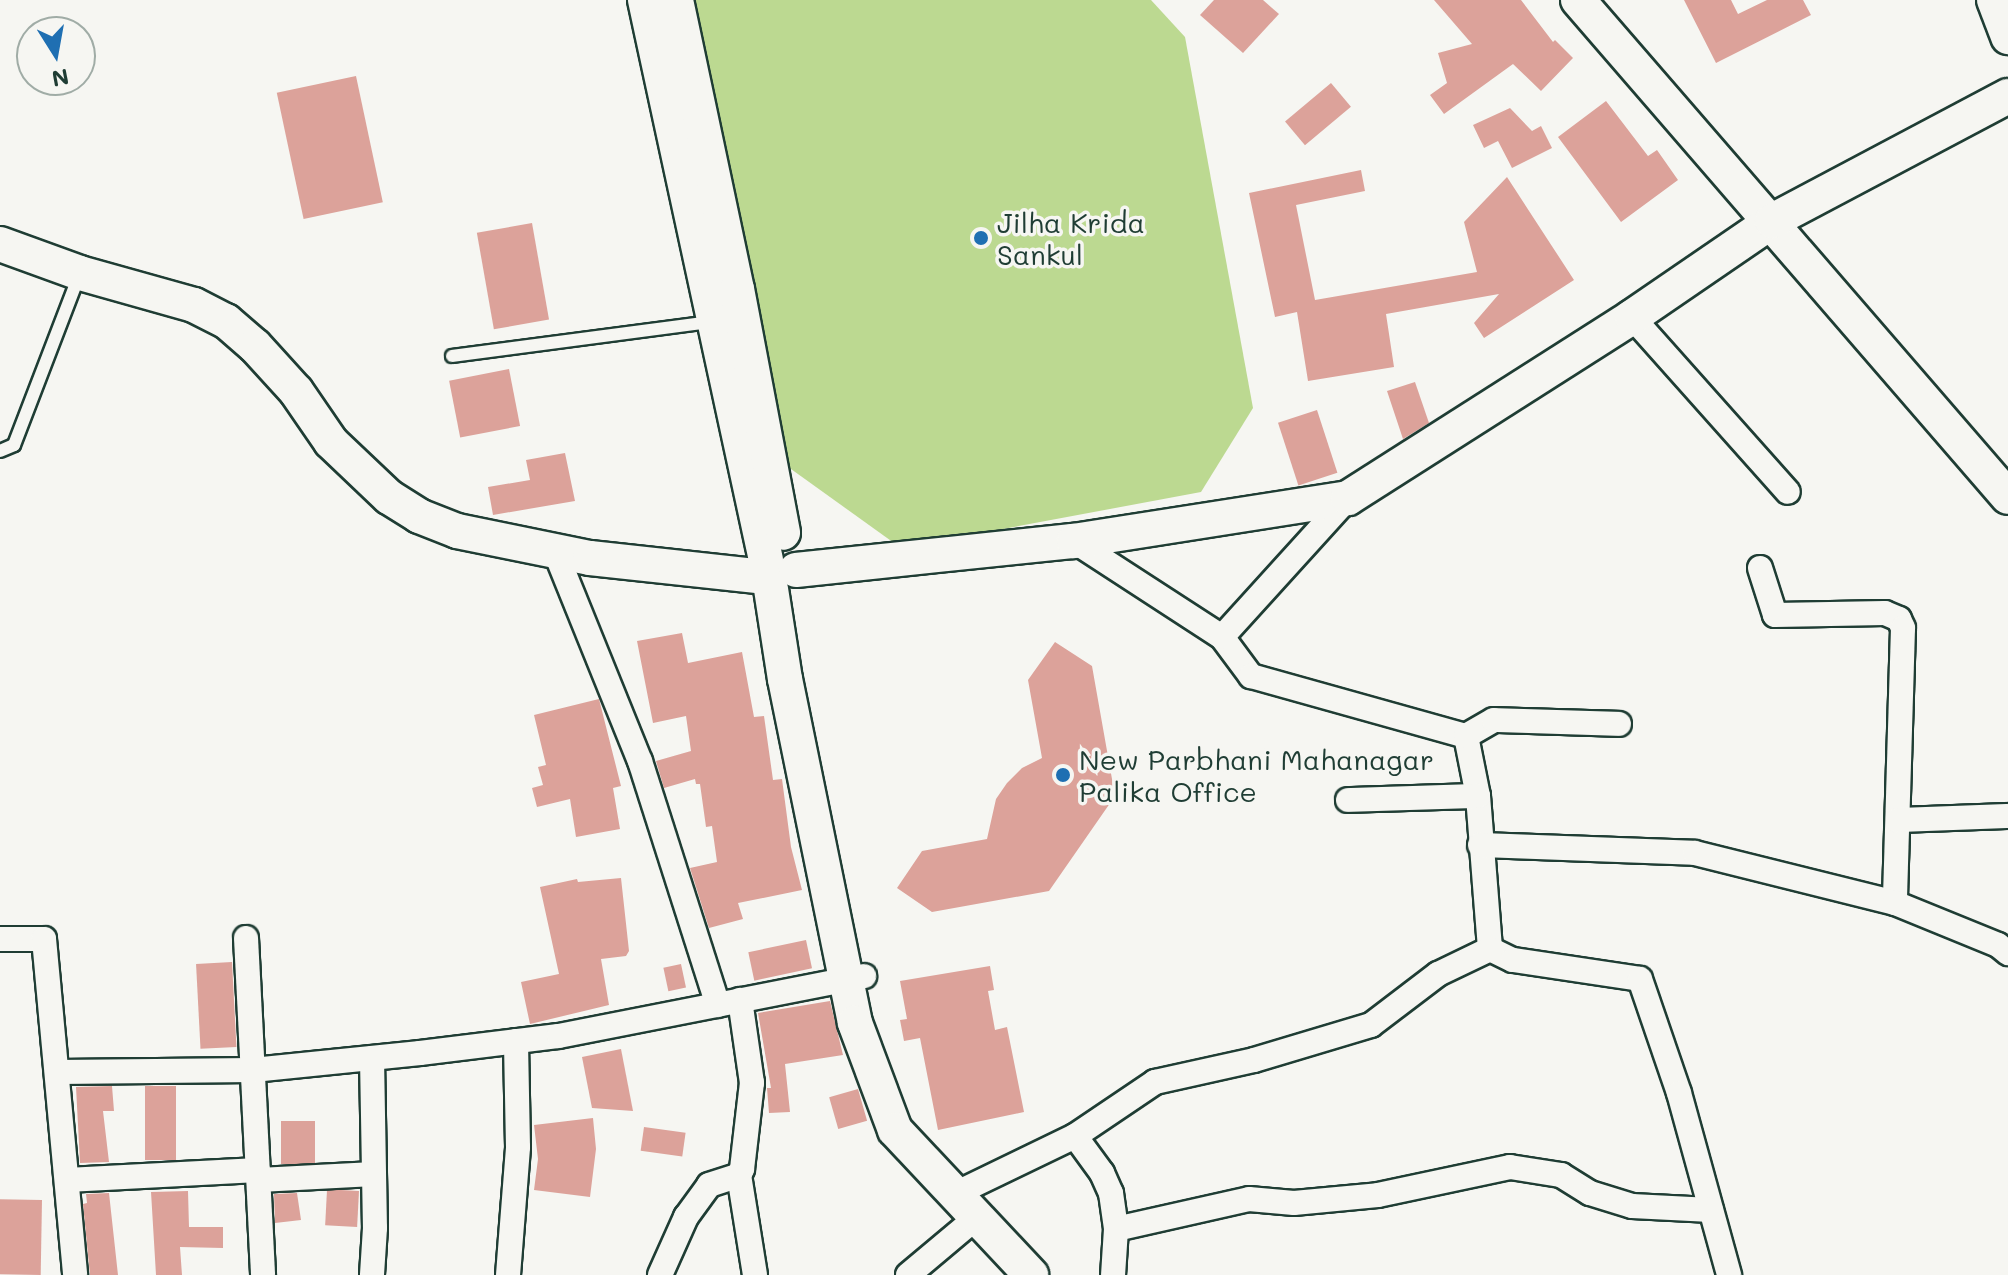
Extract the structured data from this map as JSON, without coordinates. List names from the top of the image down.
{
  "places": ["Jilha Krida Sankul", "New Parbhani Mahanagar Palika Office"],
  "north": "bottom"
}
